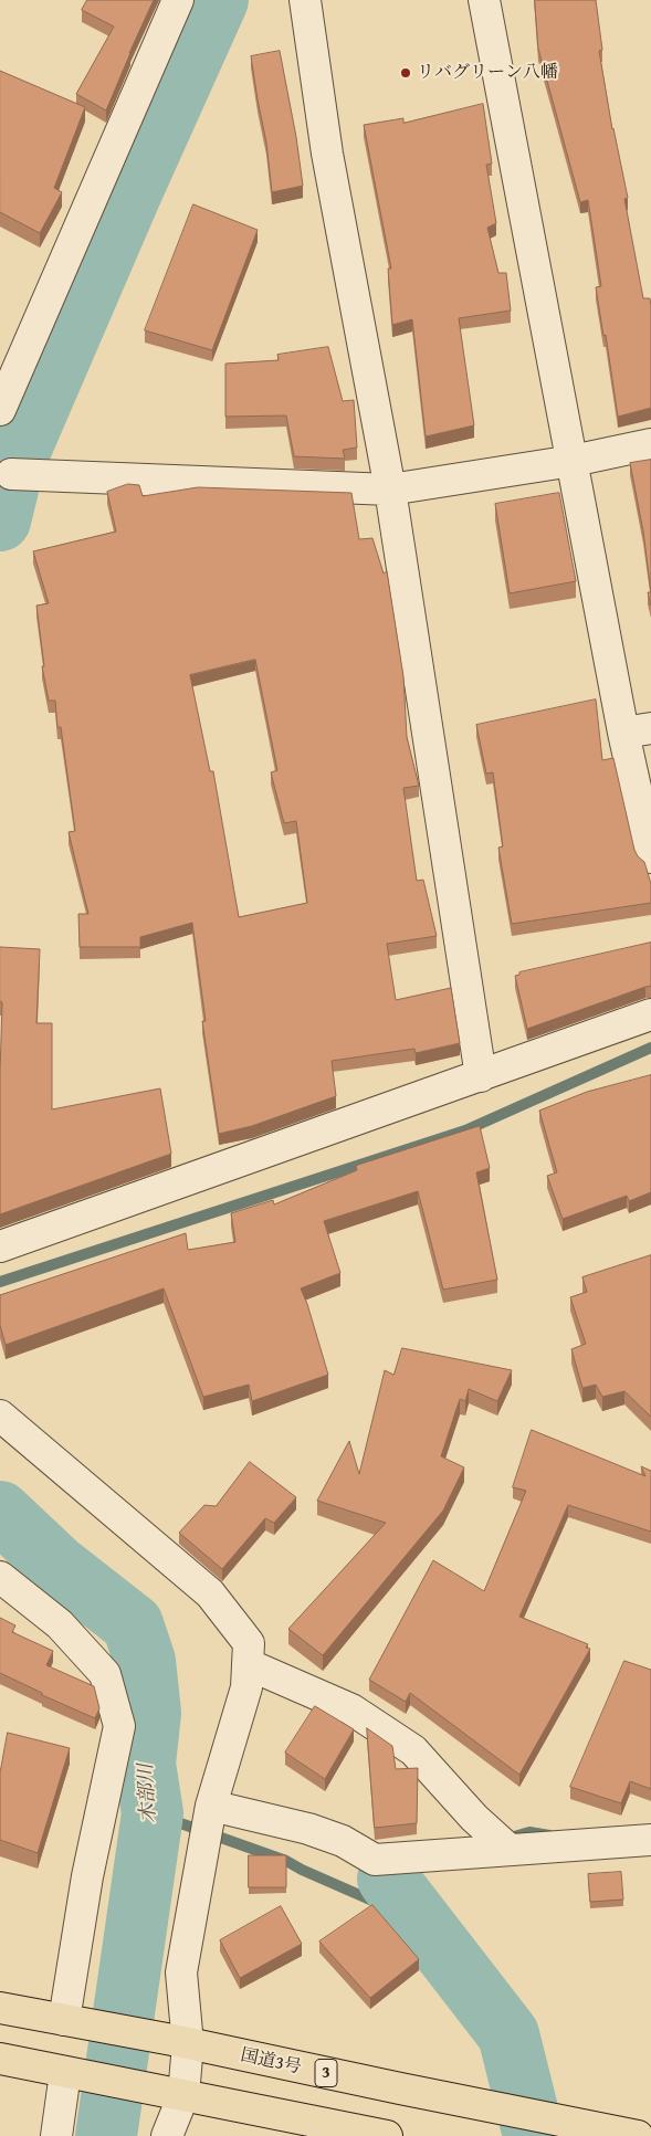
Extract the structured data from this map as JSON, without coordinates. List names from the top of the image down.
{
  "streets": {
    "highway": ["国道3号", "3"]
  },
  "water": ["木部川"],
  "places": ["リバグリーン八幡"]
}
